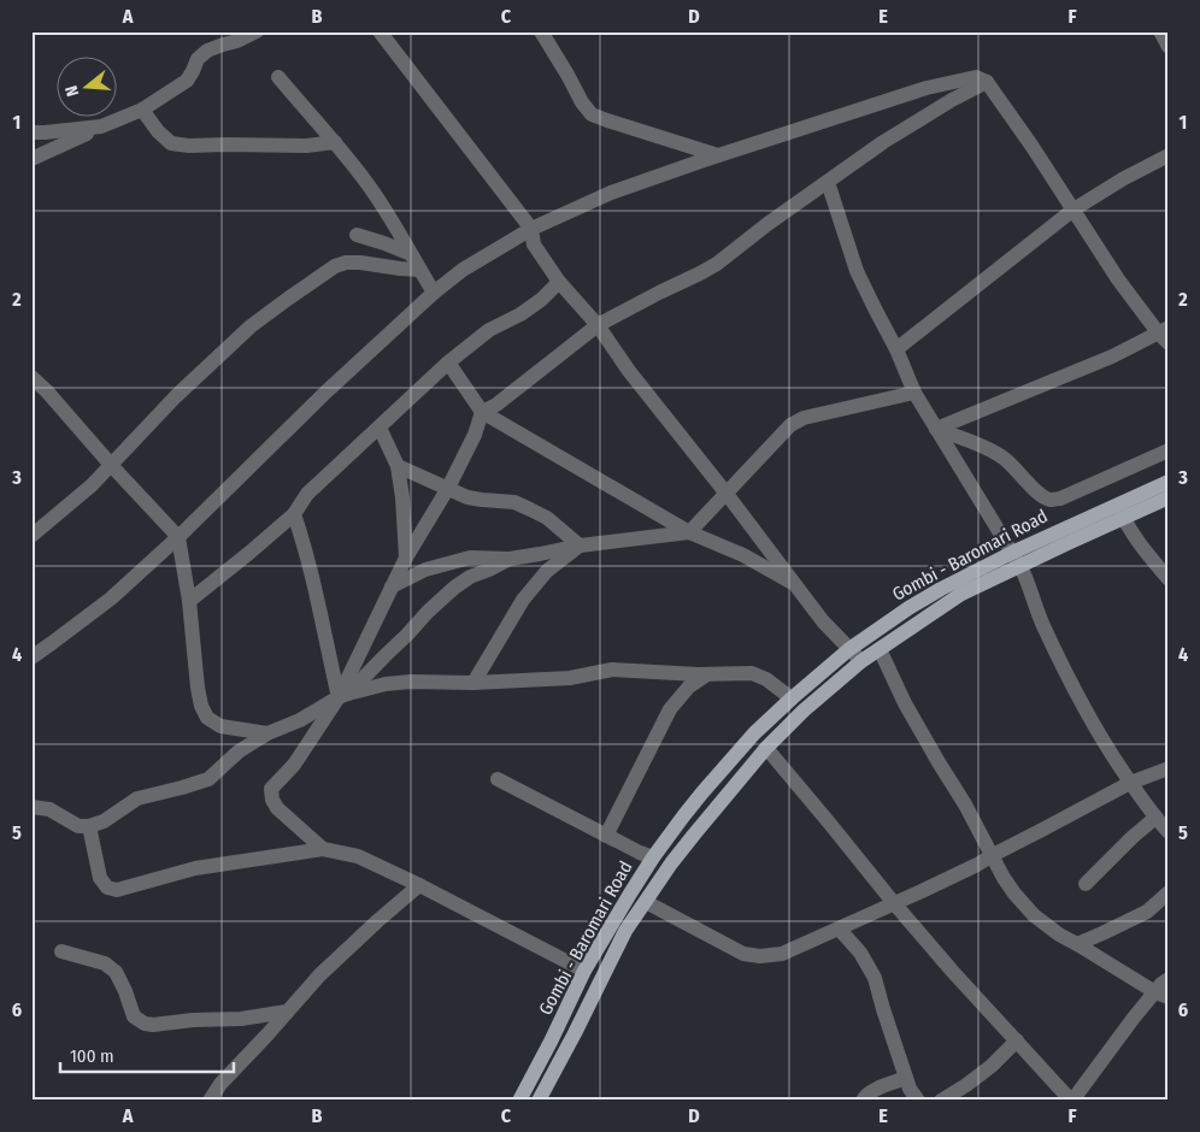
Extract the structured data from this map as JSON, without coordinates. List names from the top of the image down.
{
  "streets": {
    "main road": ["Gombi - Baromari Road"]
  },
  "scale_bar": "100 m",
  "north": "left",
  "grid": {
    "columns": [
      "A",
      "B",
      "C",
      "D",
      "E",
      "F"
    ],
    "rows": [
      "1",
      "2",
      "3",
      "4",
      "5",
      "6"
    ]
  }
}
